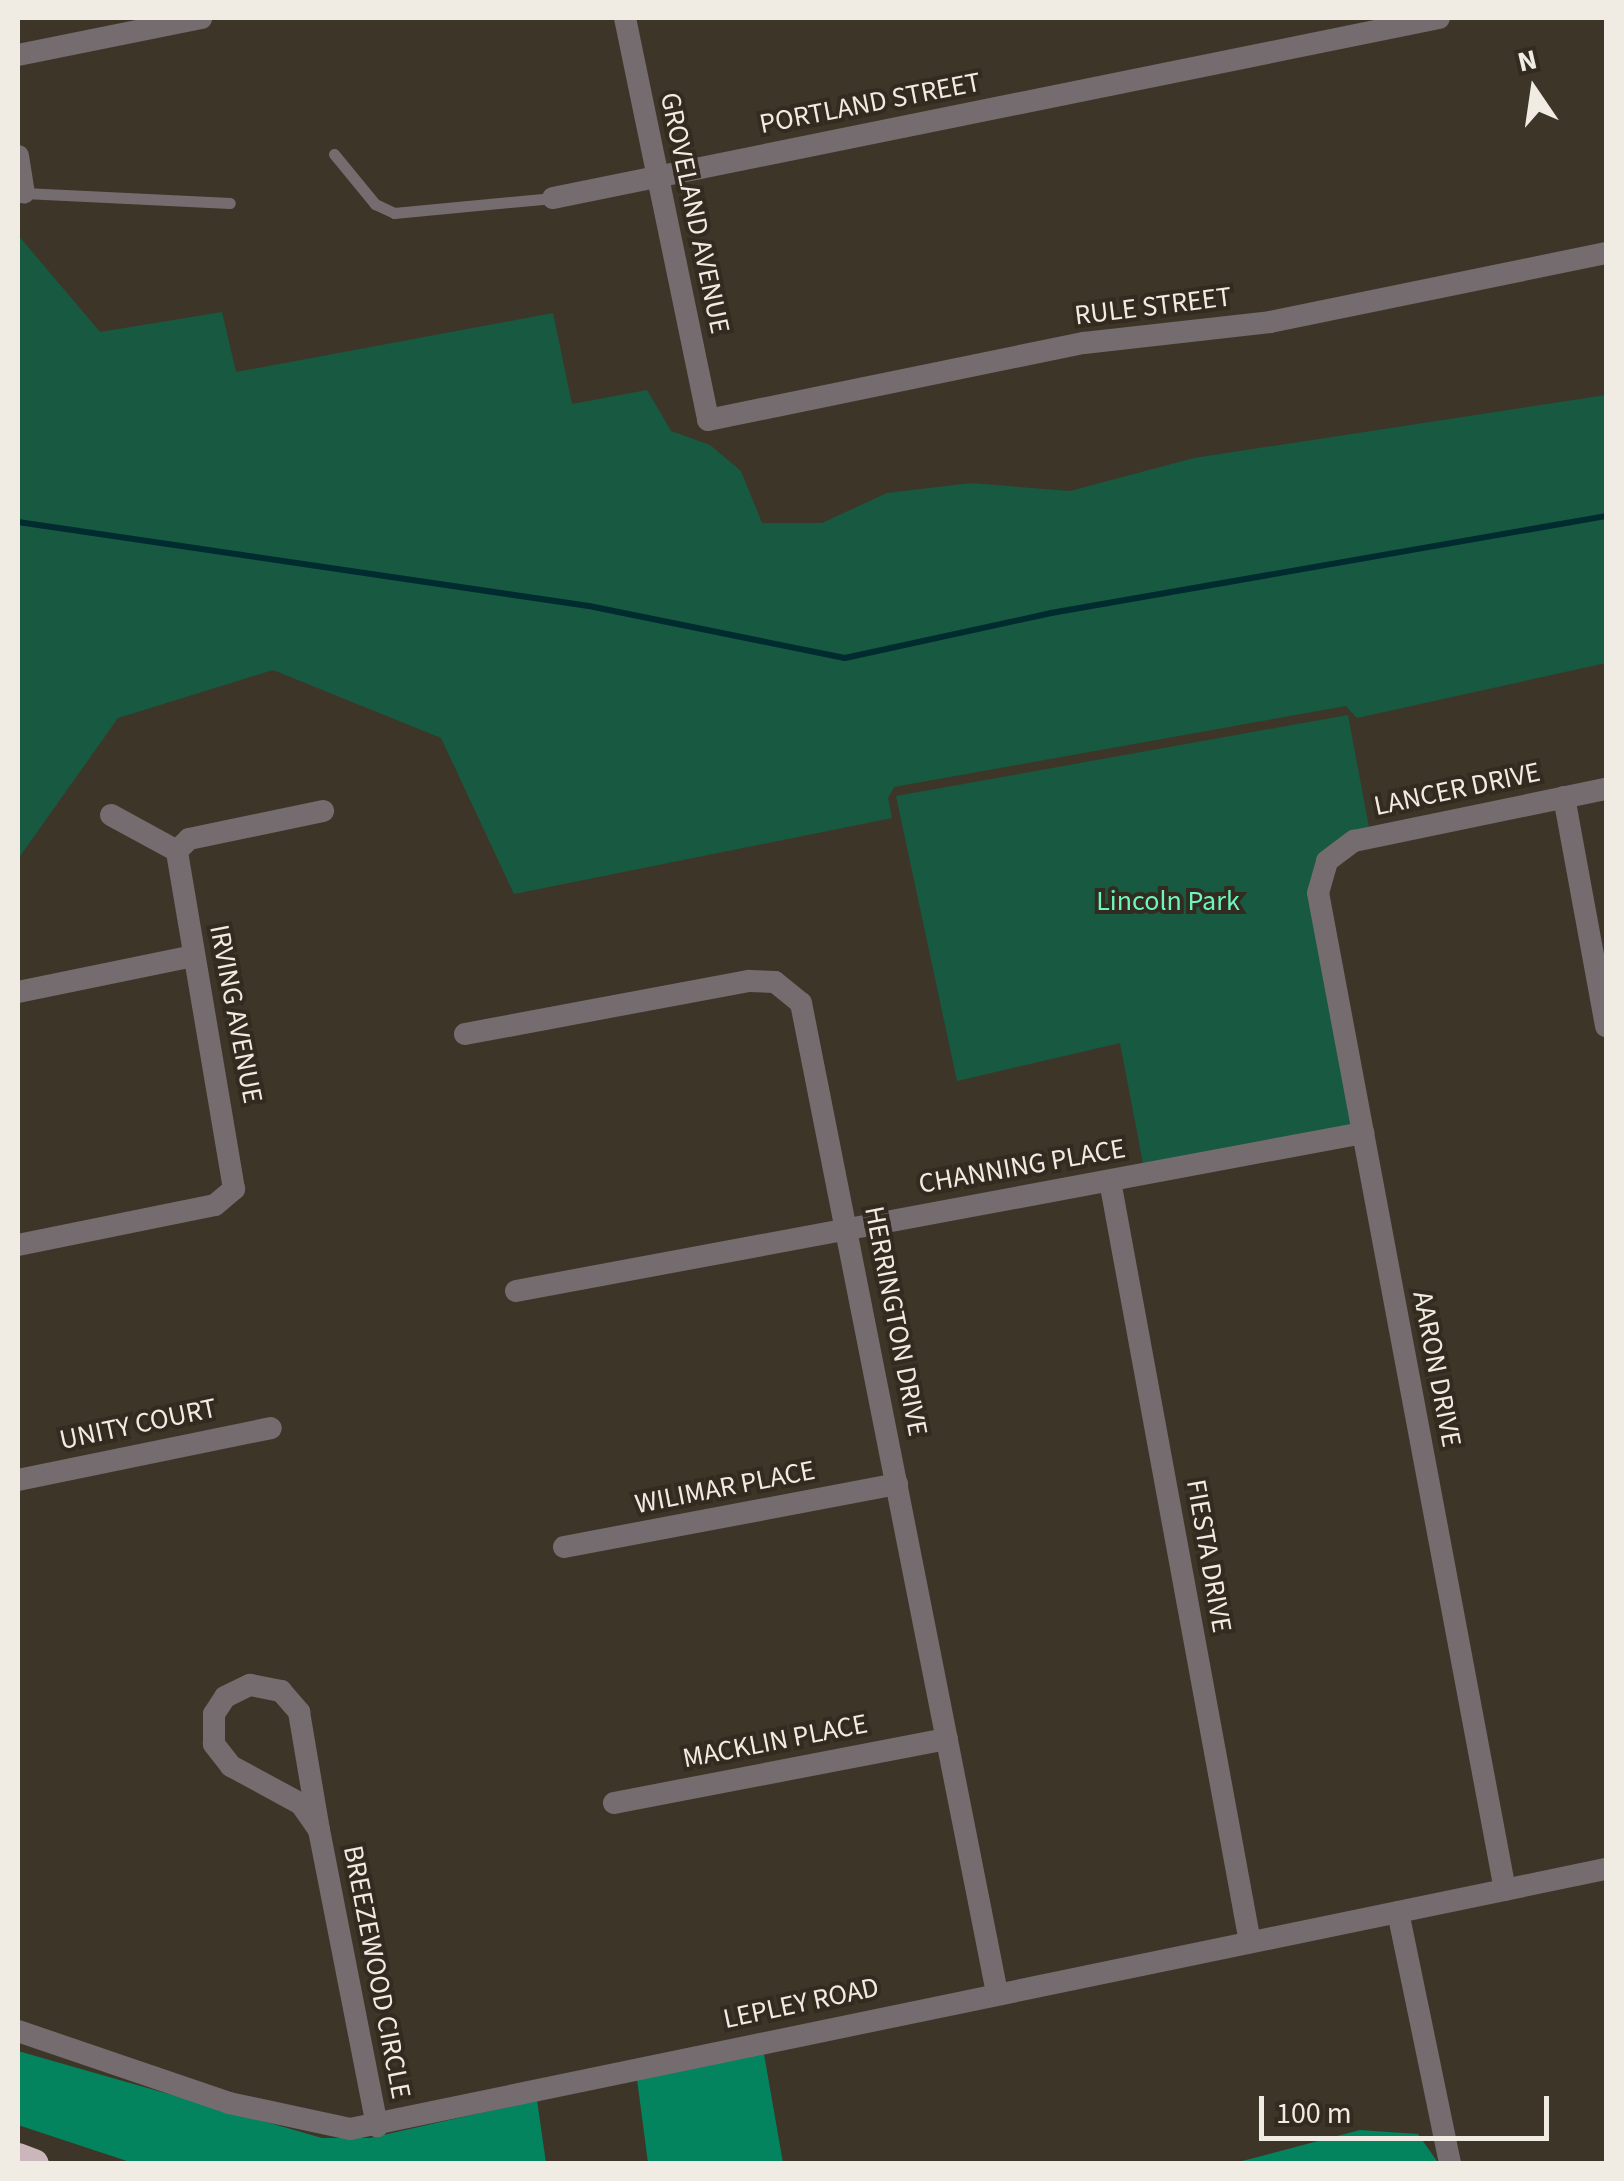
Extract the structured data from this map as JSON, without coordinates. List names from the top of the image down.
{
  "streets": {
    "street": [
      "PORTLAND STREET",
      "GROVELAND AVENUE",
      "RULE STREET",
      "LANCER DRIVE",
      "IRVING AVENUE",
      "CHANNING PLACE",
      "HERRINGTON DRIVE",
      "AARON DRIVE",
      "UNITY COURT",
      "WILIMAR PLACE",
      "FIESTA DRIVE",
      "MACKLIN PLACE",
      "BREEZEWOOD CIRCLE",
      "LEPLEY ROAD"
    ]
  },
  "crossings": [
    ["PORTLAND STREET", "GROVELAND AVENUE"],
    ["GROVELAND AVENUE", "RULE STREET"],
    ["LANCER DRIVE", "AARON DRIVE"],
    ["CHANNING PLACE", "HERRINGTON DRIVE"],
    ["CHANNING PLACE", "AARON DRIVE"],
    ["CHANNING PLACE", "FIESTA DRIVE"],
    ["HERRINGTON DRIVE", "WILIMAR PLACE"],
    ["HERRINGTON DRIVE", "MACKLIN PLACE"],
    ["HERRINGTON DRIVE", "LEPLEY ROAD"],
    ["AARON DRIVE", "LEPLEY ROAD"],
    ["FIESTA DRIVE", "LEPLEY ROAD"],
    ["BREEZEWOOD CIRCLE", "LEPLEY ROAD"]
  ],
  "parks": ["Lincoln Park"],
  "scale_bar": "100 m",
  "north": "top"
}
